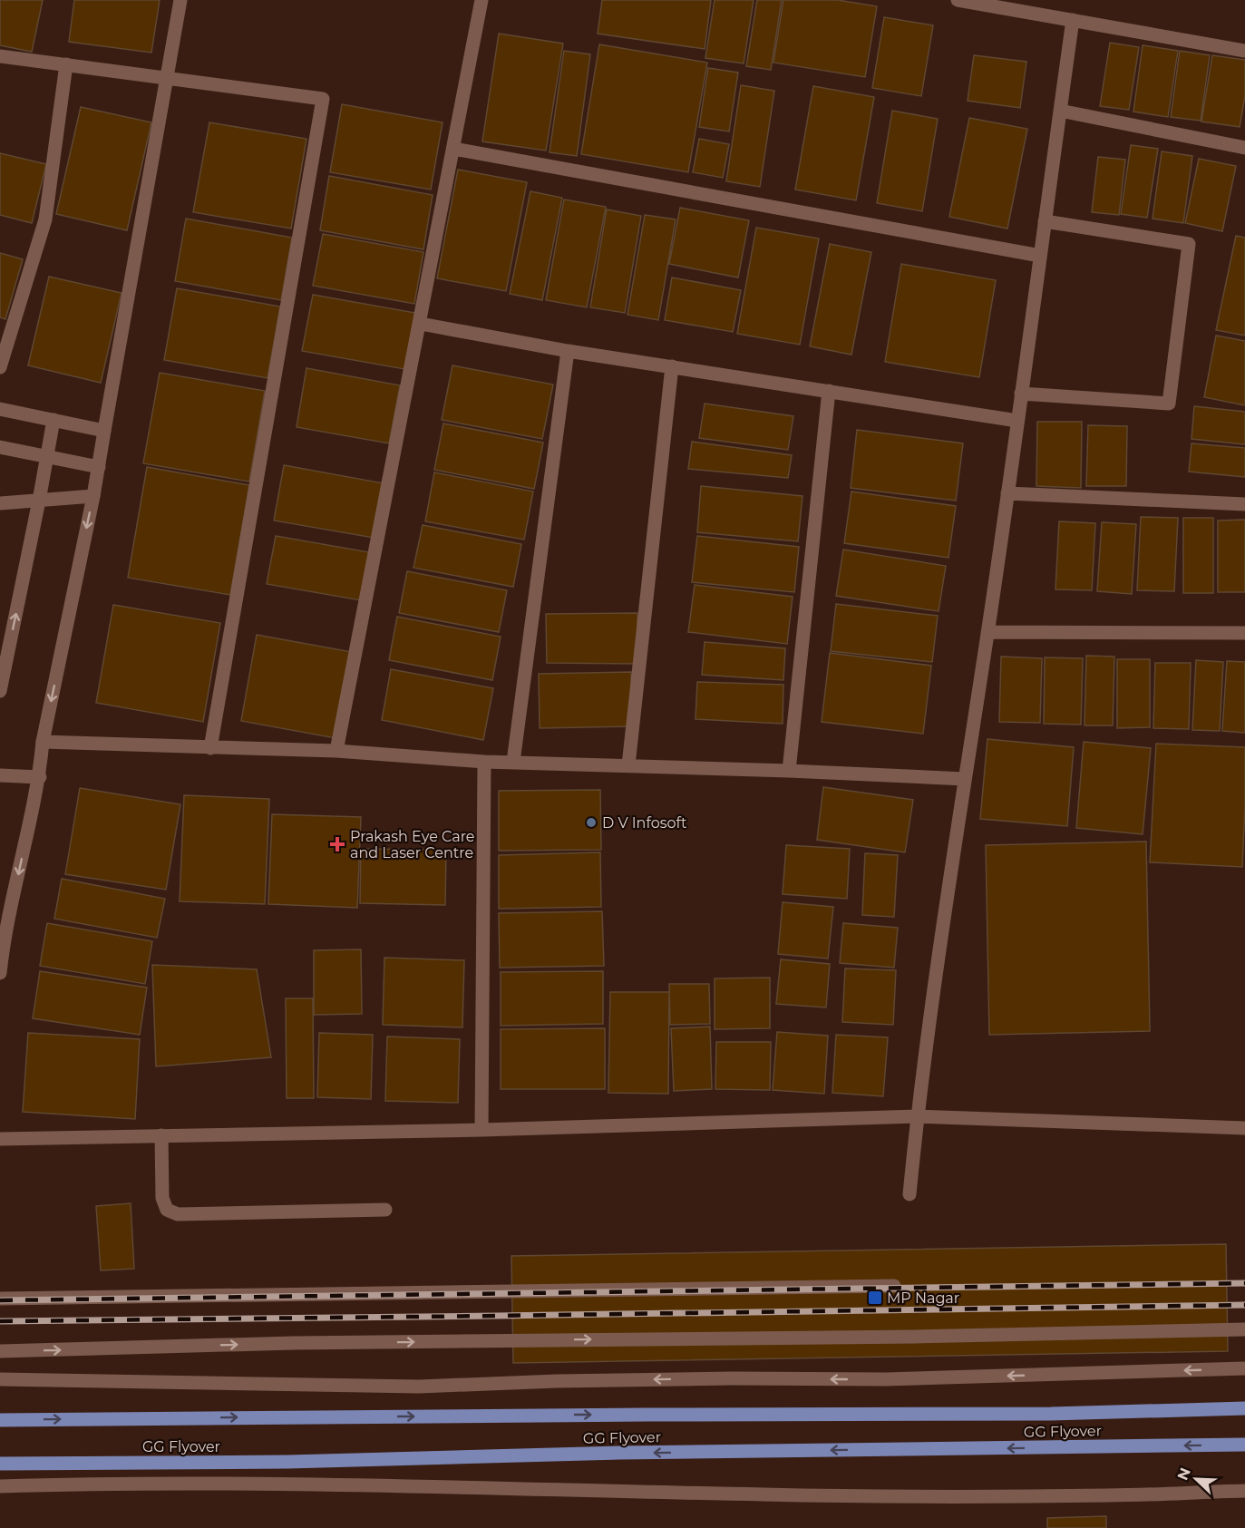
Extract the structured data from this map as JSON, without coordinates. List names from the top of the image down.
{
  "streets": {
    "main road": ["GG Flyover"]
  },
  "places": {
    "other": ["D V Infosoft"],
    "health": ["Prakash Eye Care and Laser Centre"],
    "transit": ["MP Nagar"]
  },
  "north": "top left"
}
